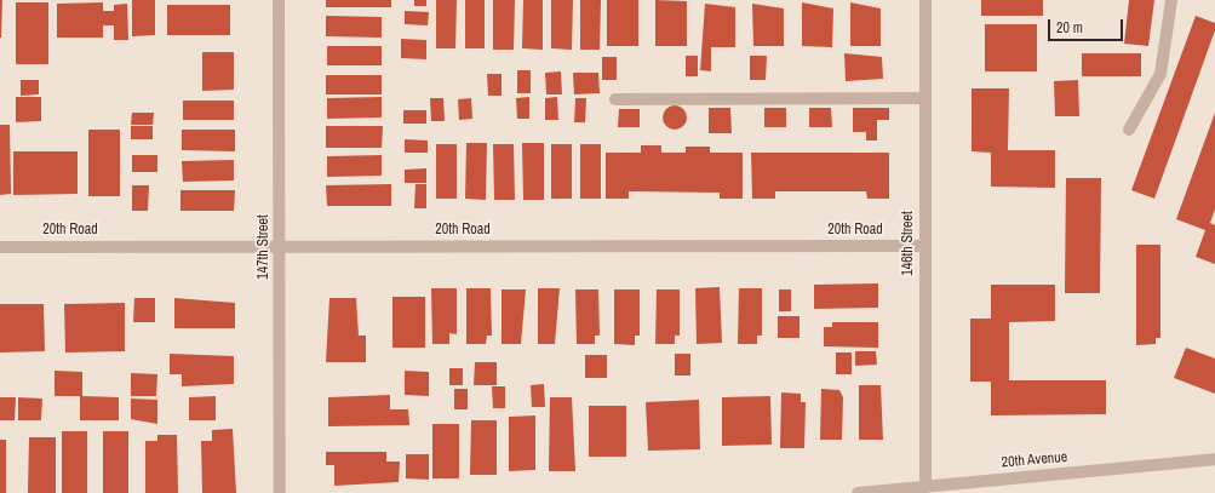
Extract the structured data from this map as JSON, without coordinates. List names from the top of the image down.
{
  "streets": {
    "street": [
      "20th Road",
      "146th Street",
      "147th Street",
      "20th Avenue"
    ]
  },
  "crossings": [
    ["20th Road", "146th Street"],
    ["20th Road", "147th Street"],
    ["146th Street", "20th Avenue"]
  ],
  "scale_bar": "20 m"
}
